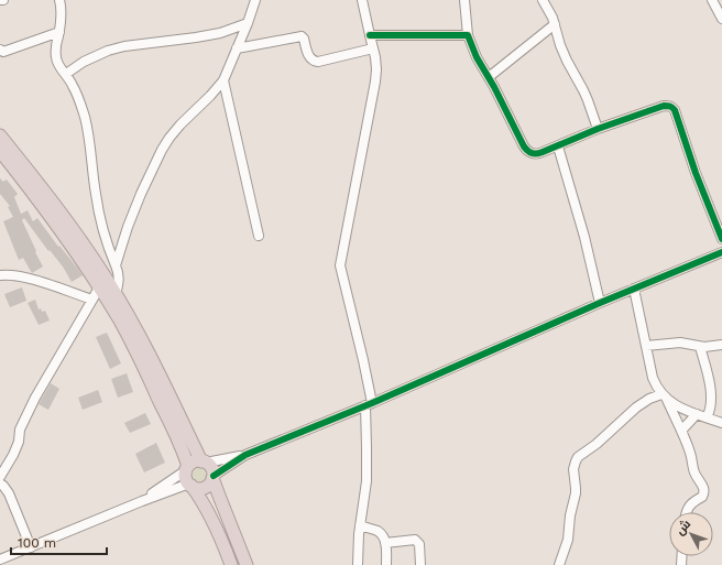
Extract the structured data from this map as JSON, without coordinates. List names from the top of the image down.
{
  "scale_bar": "100 m",
  "north": "top left"
}
